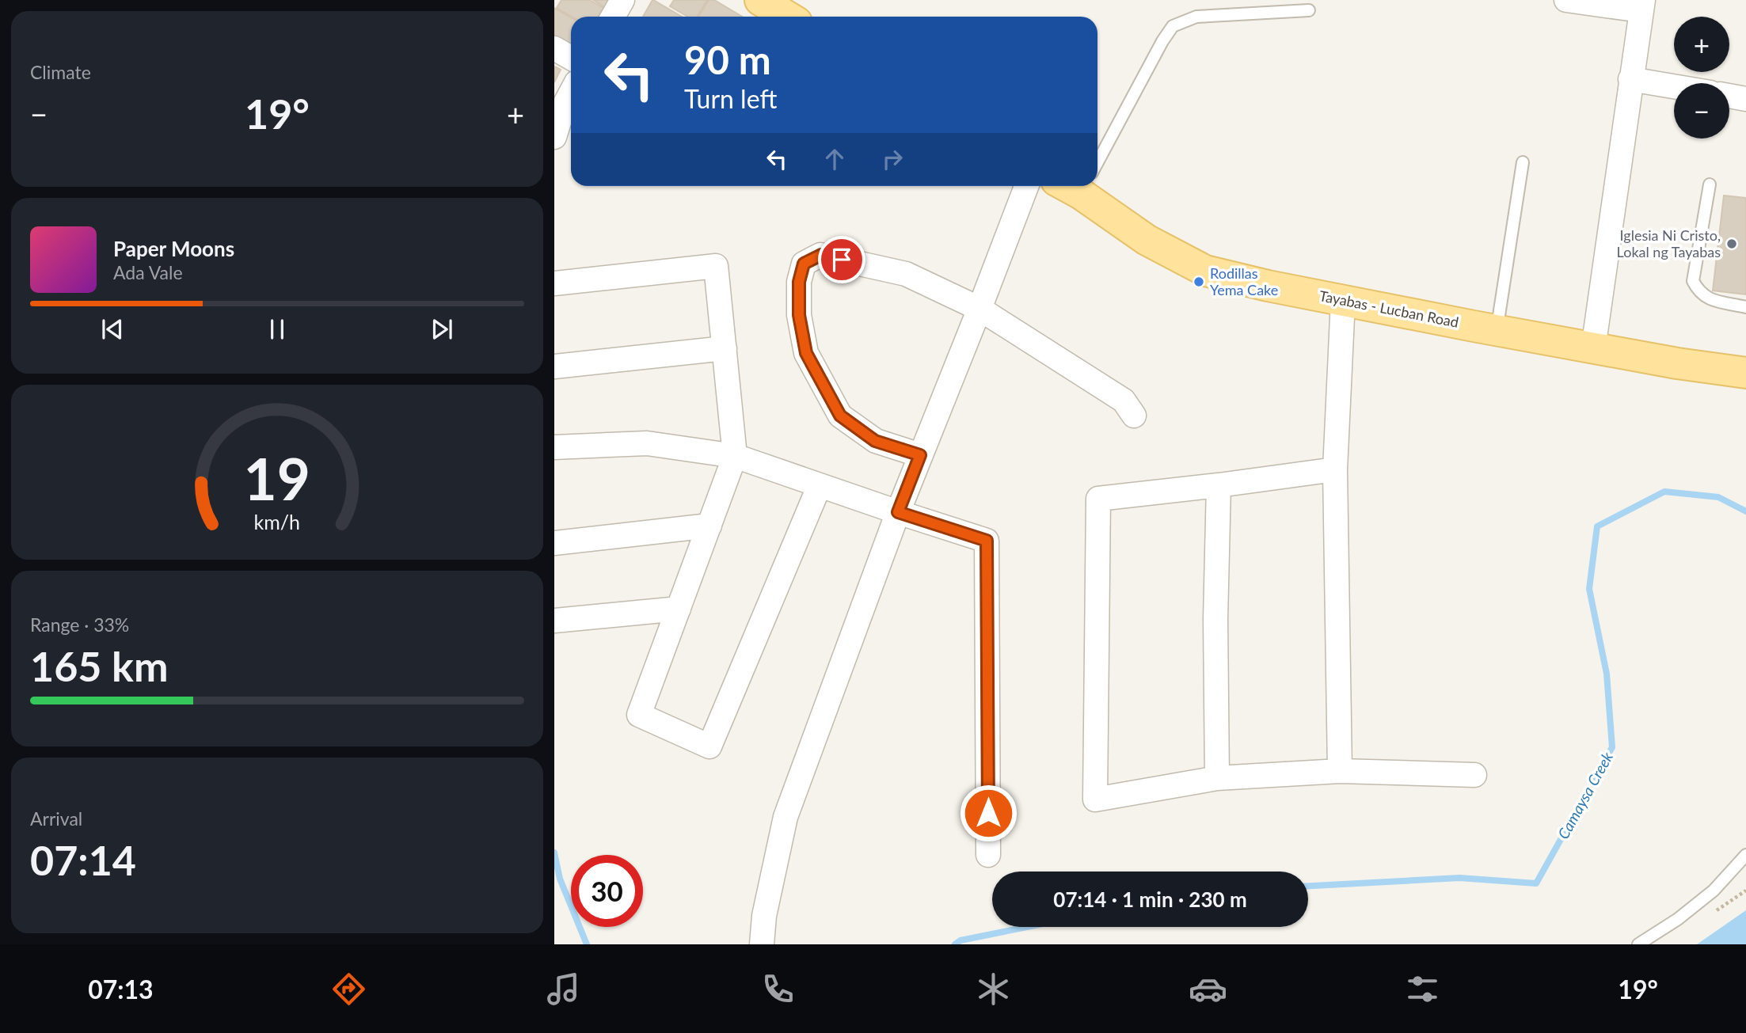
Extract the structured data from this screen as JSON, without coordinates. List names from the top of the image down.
{
  "streets": {
    "main road": ["Tayabas - Lucban Road"]
  },
  "water": ["Camaysa Creek"],
  "places": ["Iglesia Ni Cristo, Lokal ng Tayabas", "Rodillas Yema Cake"],
  "page": {
    "tile": [
      "Climate",
      ["Range · 33%", "165 km"],
      ["Arrival", "07:14"]
    ],
    "map_buttons": ["+", "−"],
    "turn": ["90 m", "Turn left"],
    "heat": ["−", "19°", "+"],
    "song": ["Paper Moons", "Ada Vale"],
    "limit": "30",
    "trip": "07:14 · 1 min · 230 m",
    "tabs": ["07:13", "19°"],
    "gauge": ["19", "km/h"]
  }
}
